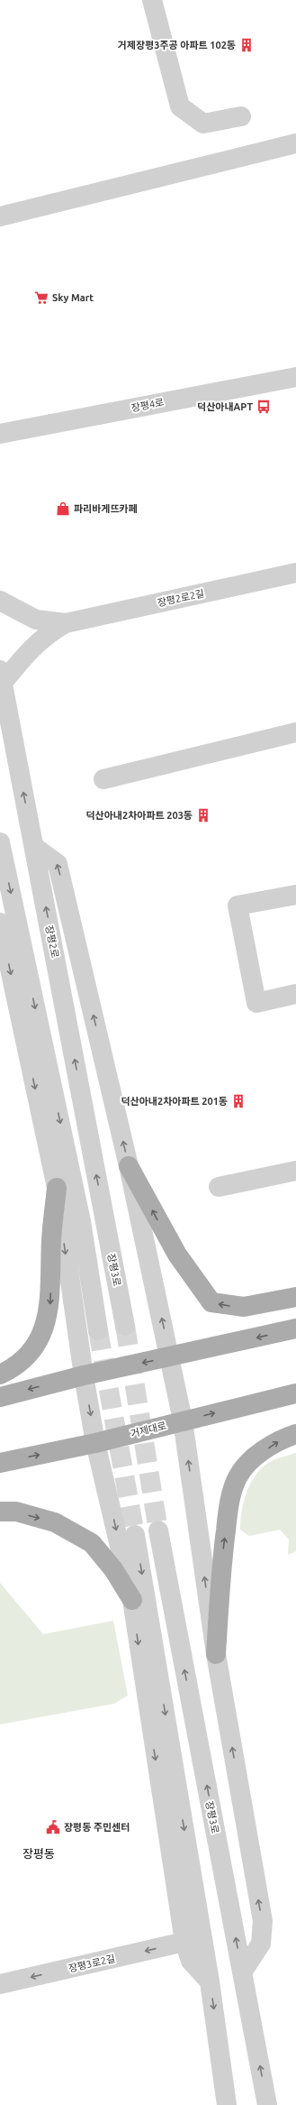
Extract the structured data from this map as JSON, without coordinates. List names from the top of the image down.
{
  "streets": {
    "main road": ["거제대로"],
    "street": [
      "장평4로",
      "장평2로2길",
      "장평2로",
      "장평3로",
      "장평3로2길"
    ]
  },
  "crossings": [
    ["장평2로", "장평3로"]
  ],
  "one_way": ["장평3로2길"],
  "districts": ["장평동"],
  "places": {
    "building": ["거제장평3주공 아파트 102동", "덕산아내2차아파트 203동", "덕산아내2차아파트 201동"],
    "supermarket": ["Sky Mart"],
    "bus stop": ["덕산아내APT"],
    "shop": ["파리바게뜨카페"],
    "public building": ["장평동 주민센터"]
  }
}
